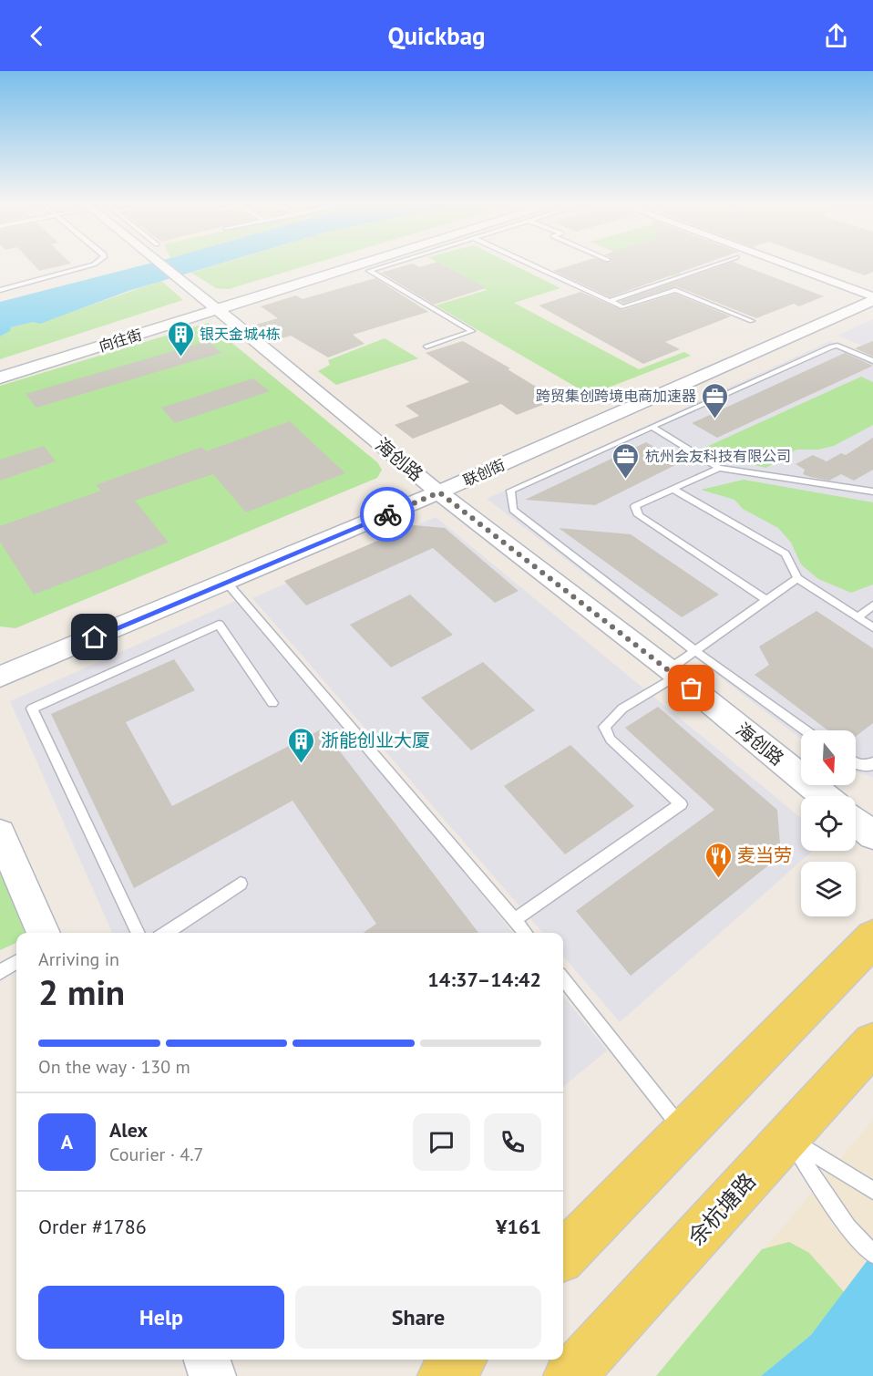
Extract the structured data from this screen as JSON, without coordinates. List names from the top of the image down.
{
  "streets": {
    "main road": ["余杭塘路"],
    "street": ["向往街", "海创路", "联创街"]
  },
  "crossings": [
    ["向往街", "海创路"],
    ["海创路", "联创街"]
  ],
  "places": {
    "building": ["银天金城4栋", "浙能创业大厦"],
    "office": ["跨贸集创跨境电商加速器", "杭州会友科技有限公司"],
    "restaurant": ["麦当劳"]
  },
  "north": "bottom",
  "page": {
    "header": "Quickbag",
    "heading": ["2 min", "Arriving in", "14:37–14:42"],
    "panel": [
      "Alex",
      "Courier · 4.7",
      "Order #1786",
      "¥161"
    ],
    "bar": "On the way · 130 m",
    "round": "A",
    "buttons": ["Help", "Share"]
  }
}
